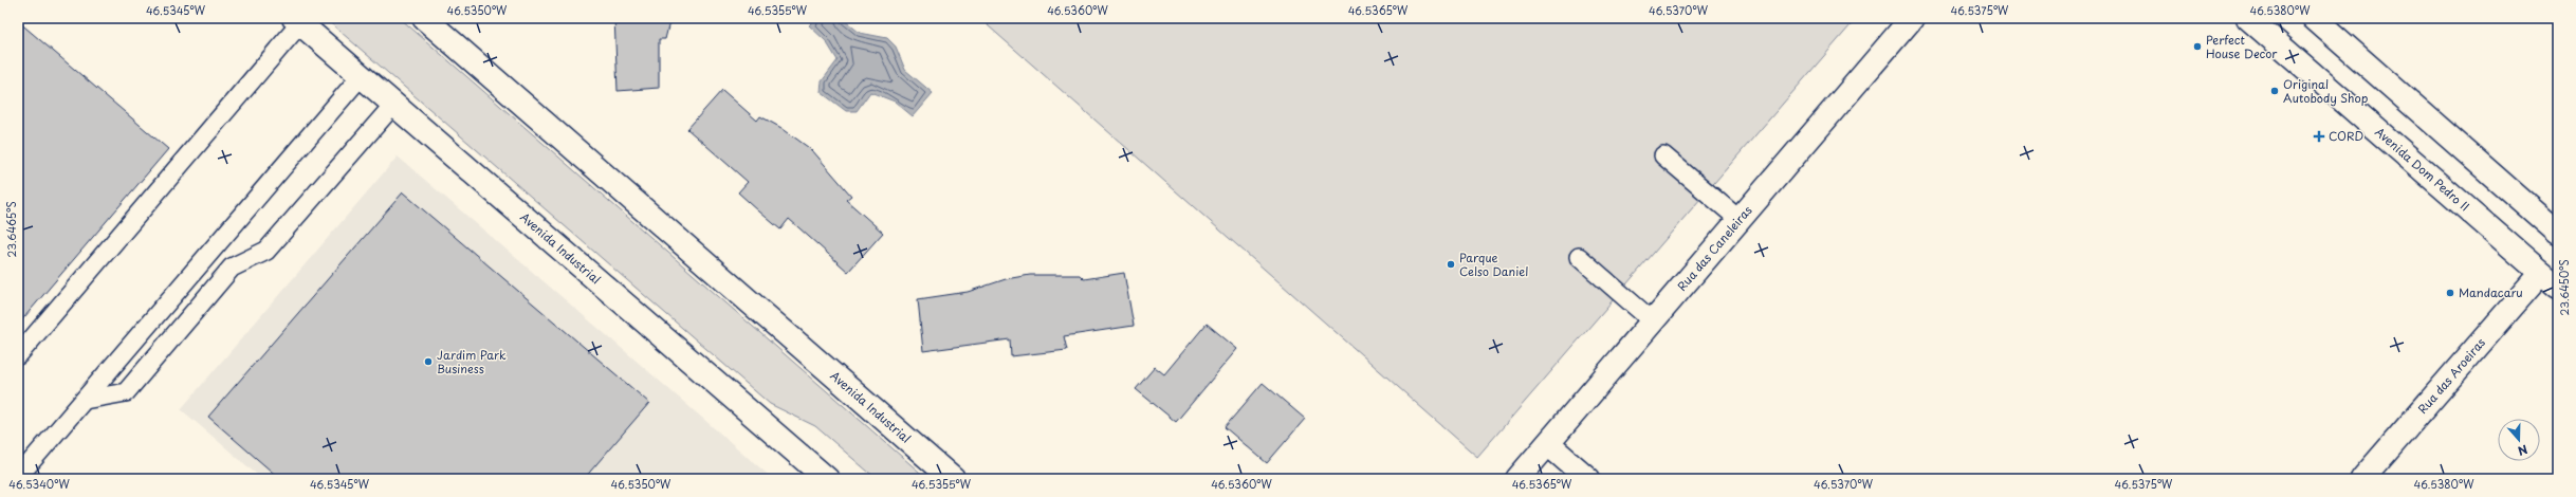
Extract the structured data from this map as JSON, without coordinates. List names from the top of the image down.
{
  "streets": {
    "main road": [
      "Avenida Dom Pedro II",
      "Avenida Industrial",
      "Rua das Caneleiras",
      "Rua das Aroeiras"
    ]
  },
  "crossings": [
    ["Avenida Dom Pedro II", "Rua das Aroeiras"]
  ],
  "places": {
    "other": [
      "Perfect House Decor",
      "Original Autobody Shop",
      "Parque Celso Daniel",
      "Mandacaru",
      "Jardim Park Business"
    ],
    "health": ["CORD"]
  },
  "north": "bottom",
  "coordinates": [
    "46.5345°W",
    "46.5350°W",
    "46.5355°W",
    "46.5360°W",
    "46.5365°W",
    "46.5370°W",
    "46.5375°W",
    "46.5380°W",
    "23.6465°S",
    "23.6450°S",
    "46.5340°W"
  ]
}
